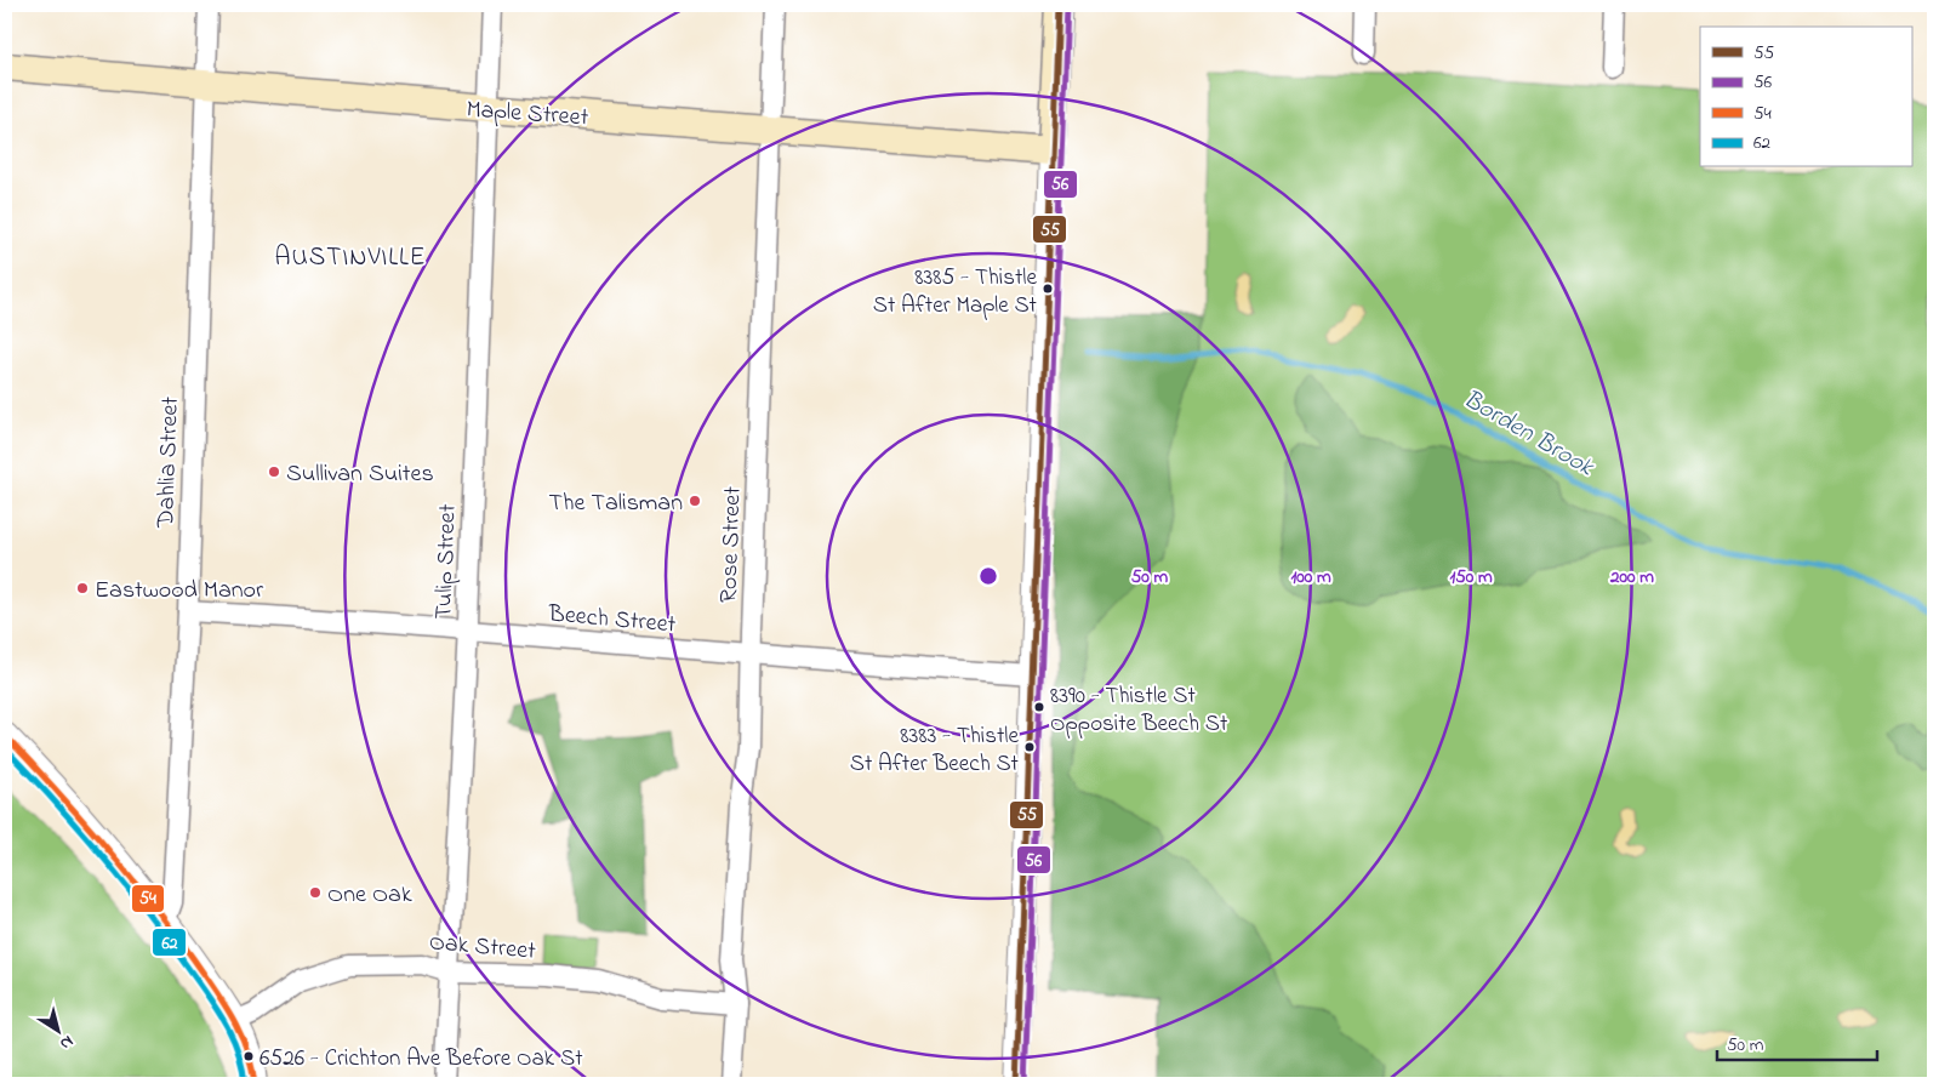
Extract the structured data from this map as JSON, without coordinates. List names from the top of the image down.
{
  "streets": {
    "main road": ["Maple Street"],
    "street": [
      "Dahlia Street",
      "Rose Street",
      "Tulip Street",
      "Beech Street",
      "Oak Street"
    ]
  },
  "crossings": [
    ["Maple Street", "Dahlia Street"],
    ["Maple Street", "Rose Street"],
    ["Maple Street", "Tulip Street"],
    ["Dahlia Street", "Beech Street"],
    ["Rose Street", "Beech Street"],
    ["Rose Street", "Oak Street"],
    ["Tulip Street", "Beech Street"],
    ["Tulip Street", "Oak Street"]
  ],
  "districts": ["AUSTINVILLE"],
  "water": ["Borden Brook"],
  "places": [
    "8385 - Thistle St After Maple St",
    "Sullivan Suites",
    "The Talisman",
    "Eastwood Manor",
    "8390 - Thistle St Opposite Beech St",
    "8383 - Thistle St After Beech St",
    "One Oak",
    "6526 - Crichton Ave Before Oak St"
  ],
  "lines": [
    "transit line 55",
    "transit line 56",
    "transit line 54",
    "transit line 62"
  ],
  "legend": [
    "55",
    "56",
    "54",
    "62"
  ],
  "scale_bar": "50 m",
  "north": "bottom right",
  "rings": [
    "50 m",
    "100 m",
    "150 m",
    "200 m"
  ]
}
